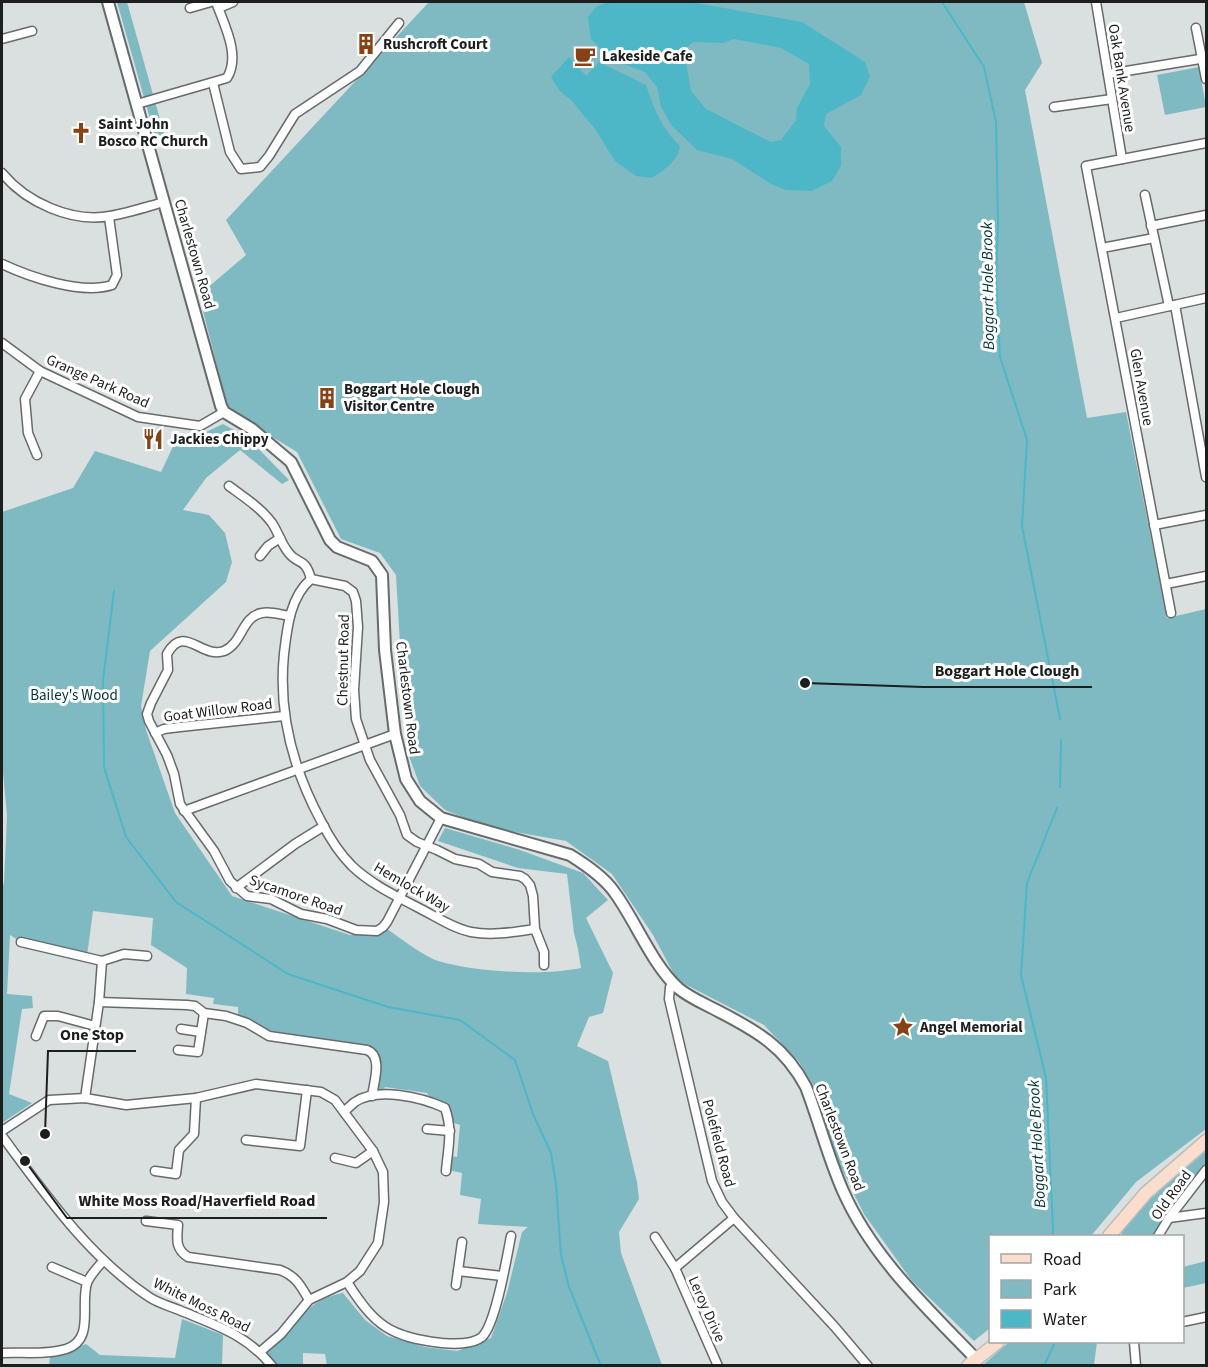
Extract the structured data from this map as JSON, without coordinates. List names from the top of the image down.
{
  "streets": {
    "street": [
      "Oak Bank Avenue",
      "Charlestown Road",
      "Grange Park Road",
      "Glen Avenue",
      "Chestnut Road",
      "Goat Willow Road",
      "Hemlock Way",
      "Sycamore Road",
      "Polefield Road",
      "Old Road",
      "White Moss Road",
      "Leroy Drive"
    ]
  },
  "crossings": [
    ["Oak Bank Avenue", "Glen Avenue"],
    ["Charlestown Road", "Grange Park Road"],
    ["Charlestown Road", "Sycamore Road"],
    ["Charlestown Road", "Polefield Road"],
    ["Chestnut Road", "Hemlock Way"],
    ["Chestnut Road", "Sycamore Road"],
    ["Goat Willow Road", "Hemlock Way"],
    ["Goat Willow Road", "Sycamore Road"],
    ["Hemlock Way", "Sycamore Road"],
    ["Polefield Road", "Leroy Drive"]
  ],
  "water": ["Boggart Hole Brook"],
  "parks": ["Bailey's Wood"],
  "places": {
    "building": ["Rushcroft Court", "Boggart Hole Clough Visitor Centre"],
    "cafe": ["Lakeside Cafe"],
    "church": ["Saint John Bosco RC Church"],
    "restaurant": ["Jackies Chippy"],
    "other": ["Boggart Hole Clough", "One Stop", "White Moss Road/Haverfield Road"],
    "place": ["Angel Memorial"]
  },
  "legend": ["Road", "Park", "Water"]
}
